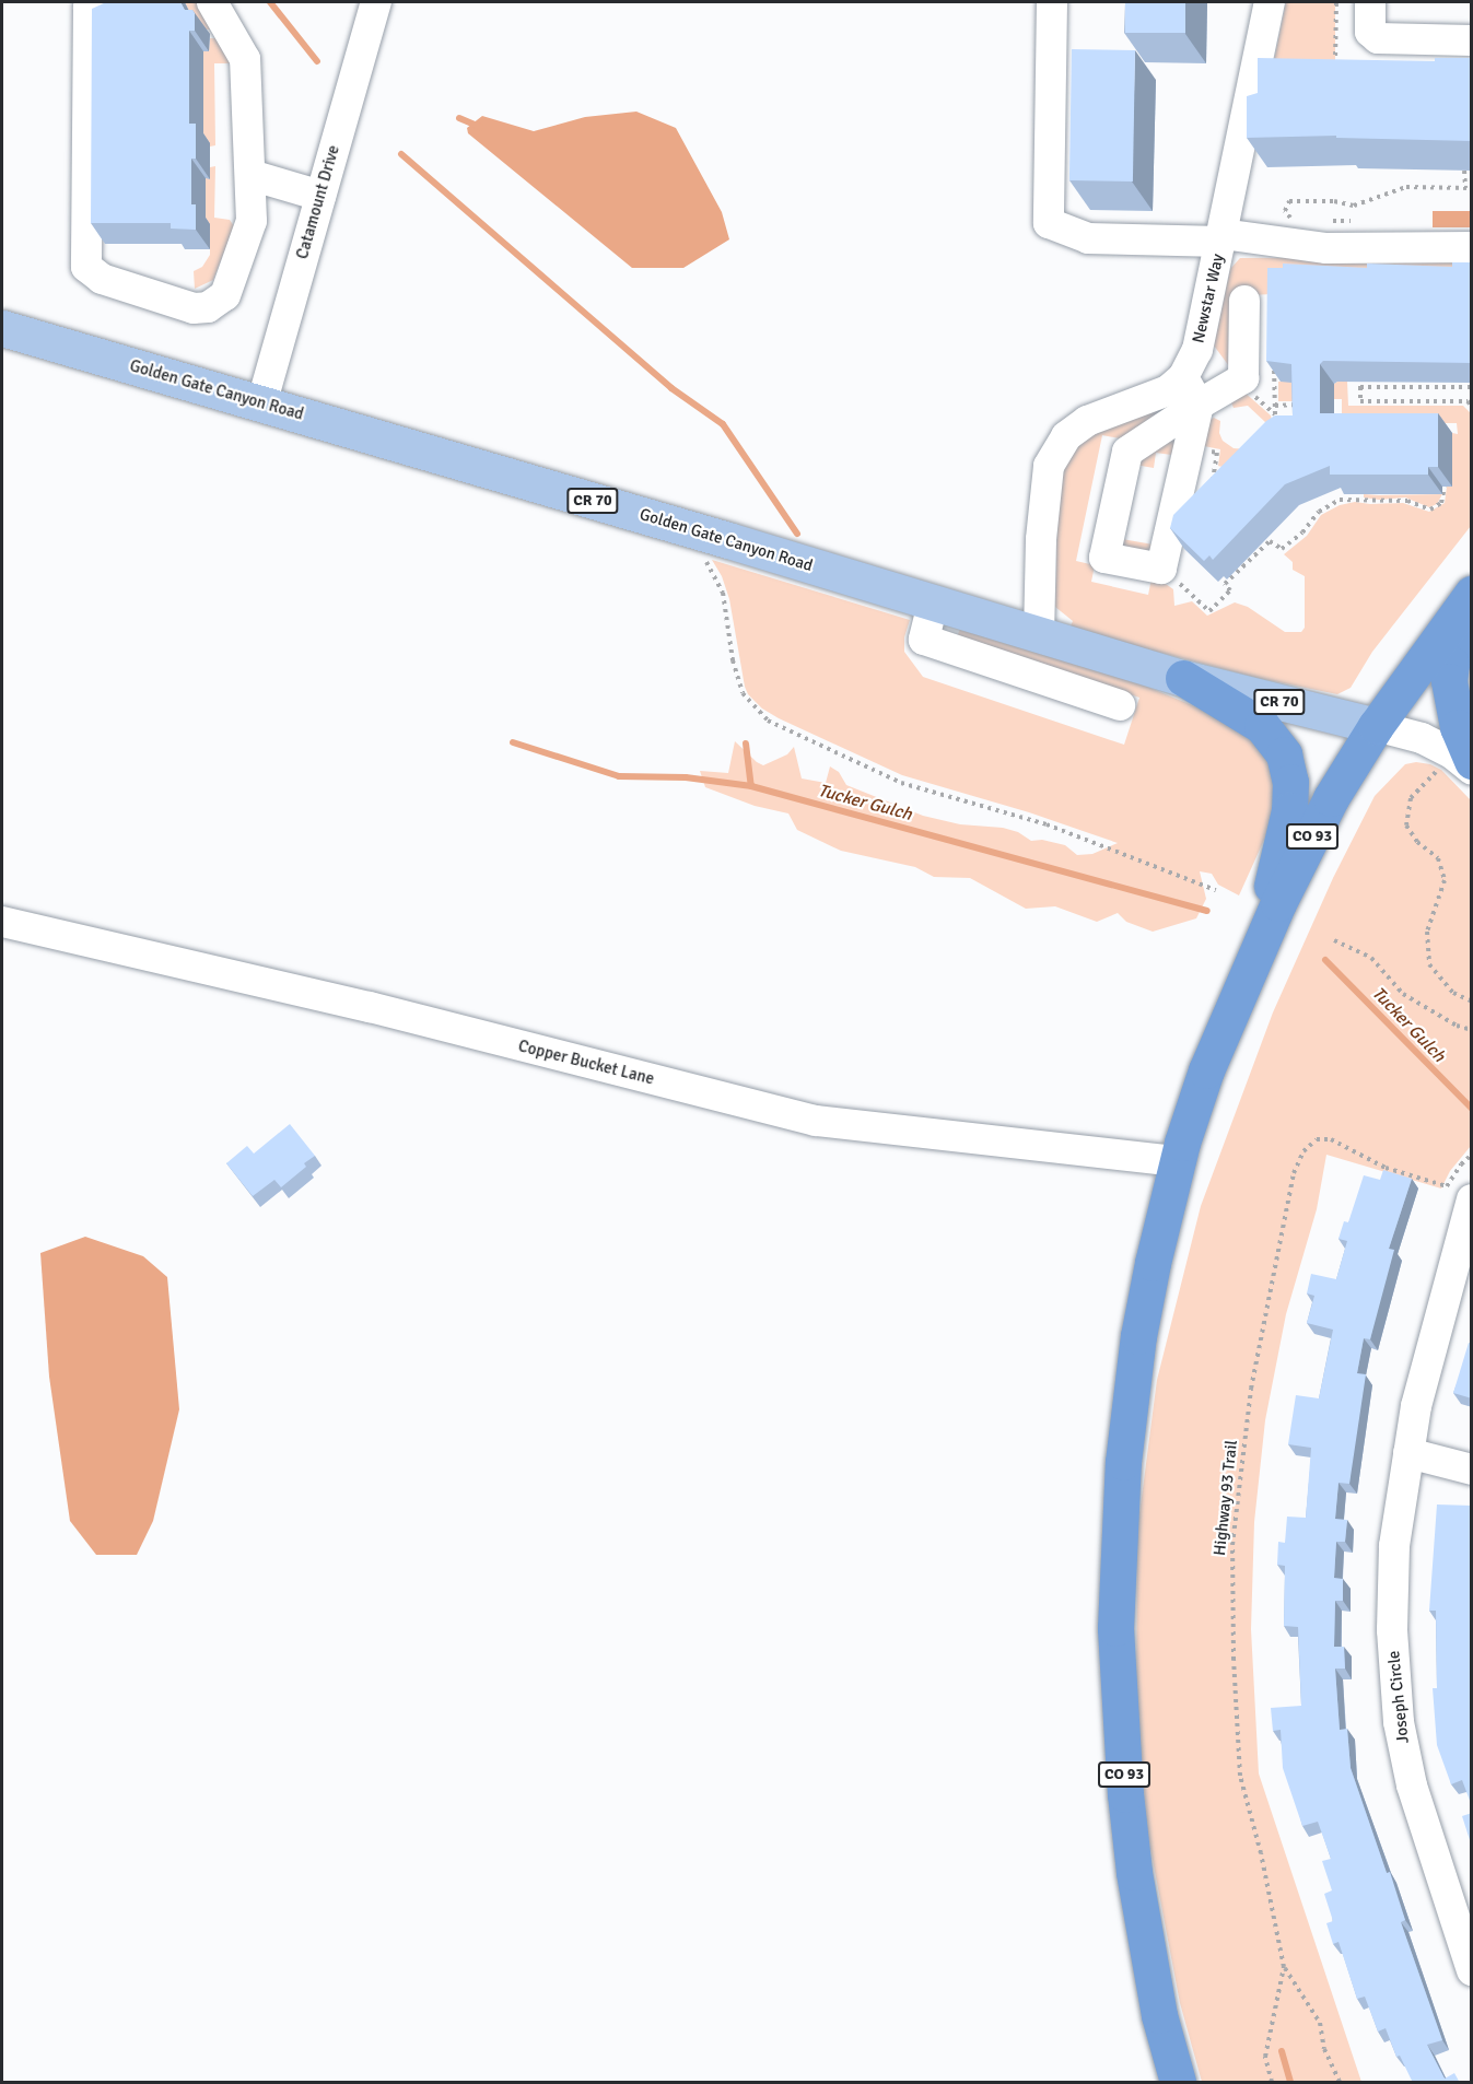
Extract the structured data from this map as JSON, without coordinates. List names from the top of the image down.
{
  "streets": {
    "highway": ["CO 93"],
    "main road": ["Golden Gate Canyon Road", "CR 70"],
    "street": [
      "Catamount Drive",
      "Newstar Way",
      "Copper Bucket Lane",
      "Joseph Circle"
    ],
    "path": ["Highway 93 Trail"]
  },
  "crossings": [
    ["Catamount Drive", "Golden Gate Canyon Road"],
    ["Golden Gate Canyon Road", "CO 93"],
    ["CO 93", "Copper Bucket Lane"]
  ],
  "water": ["Tucker Gulch"]
}
